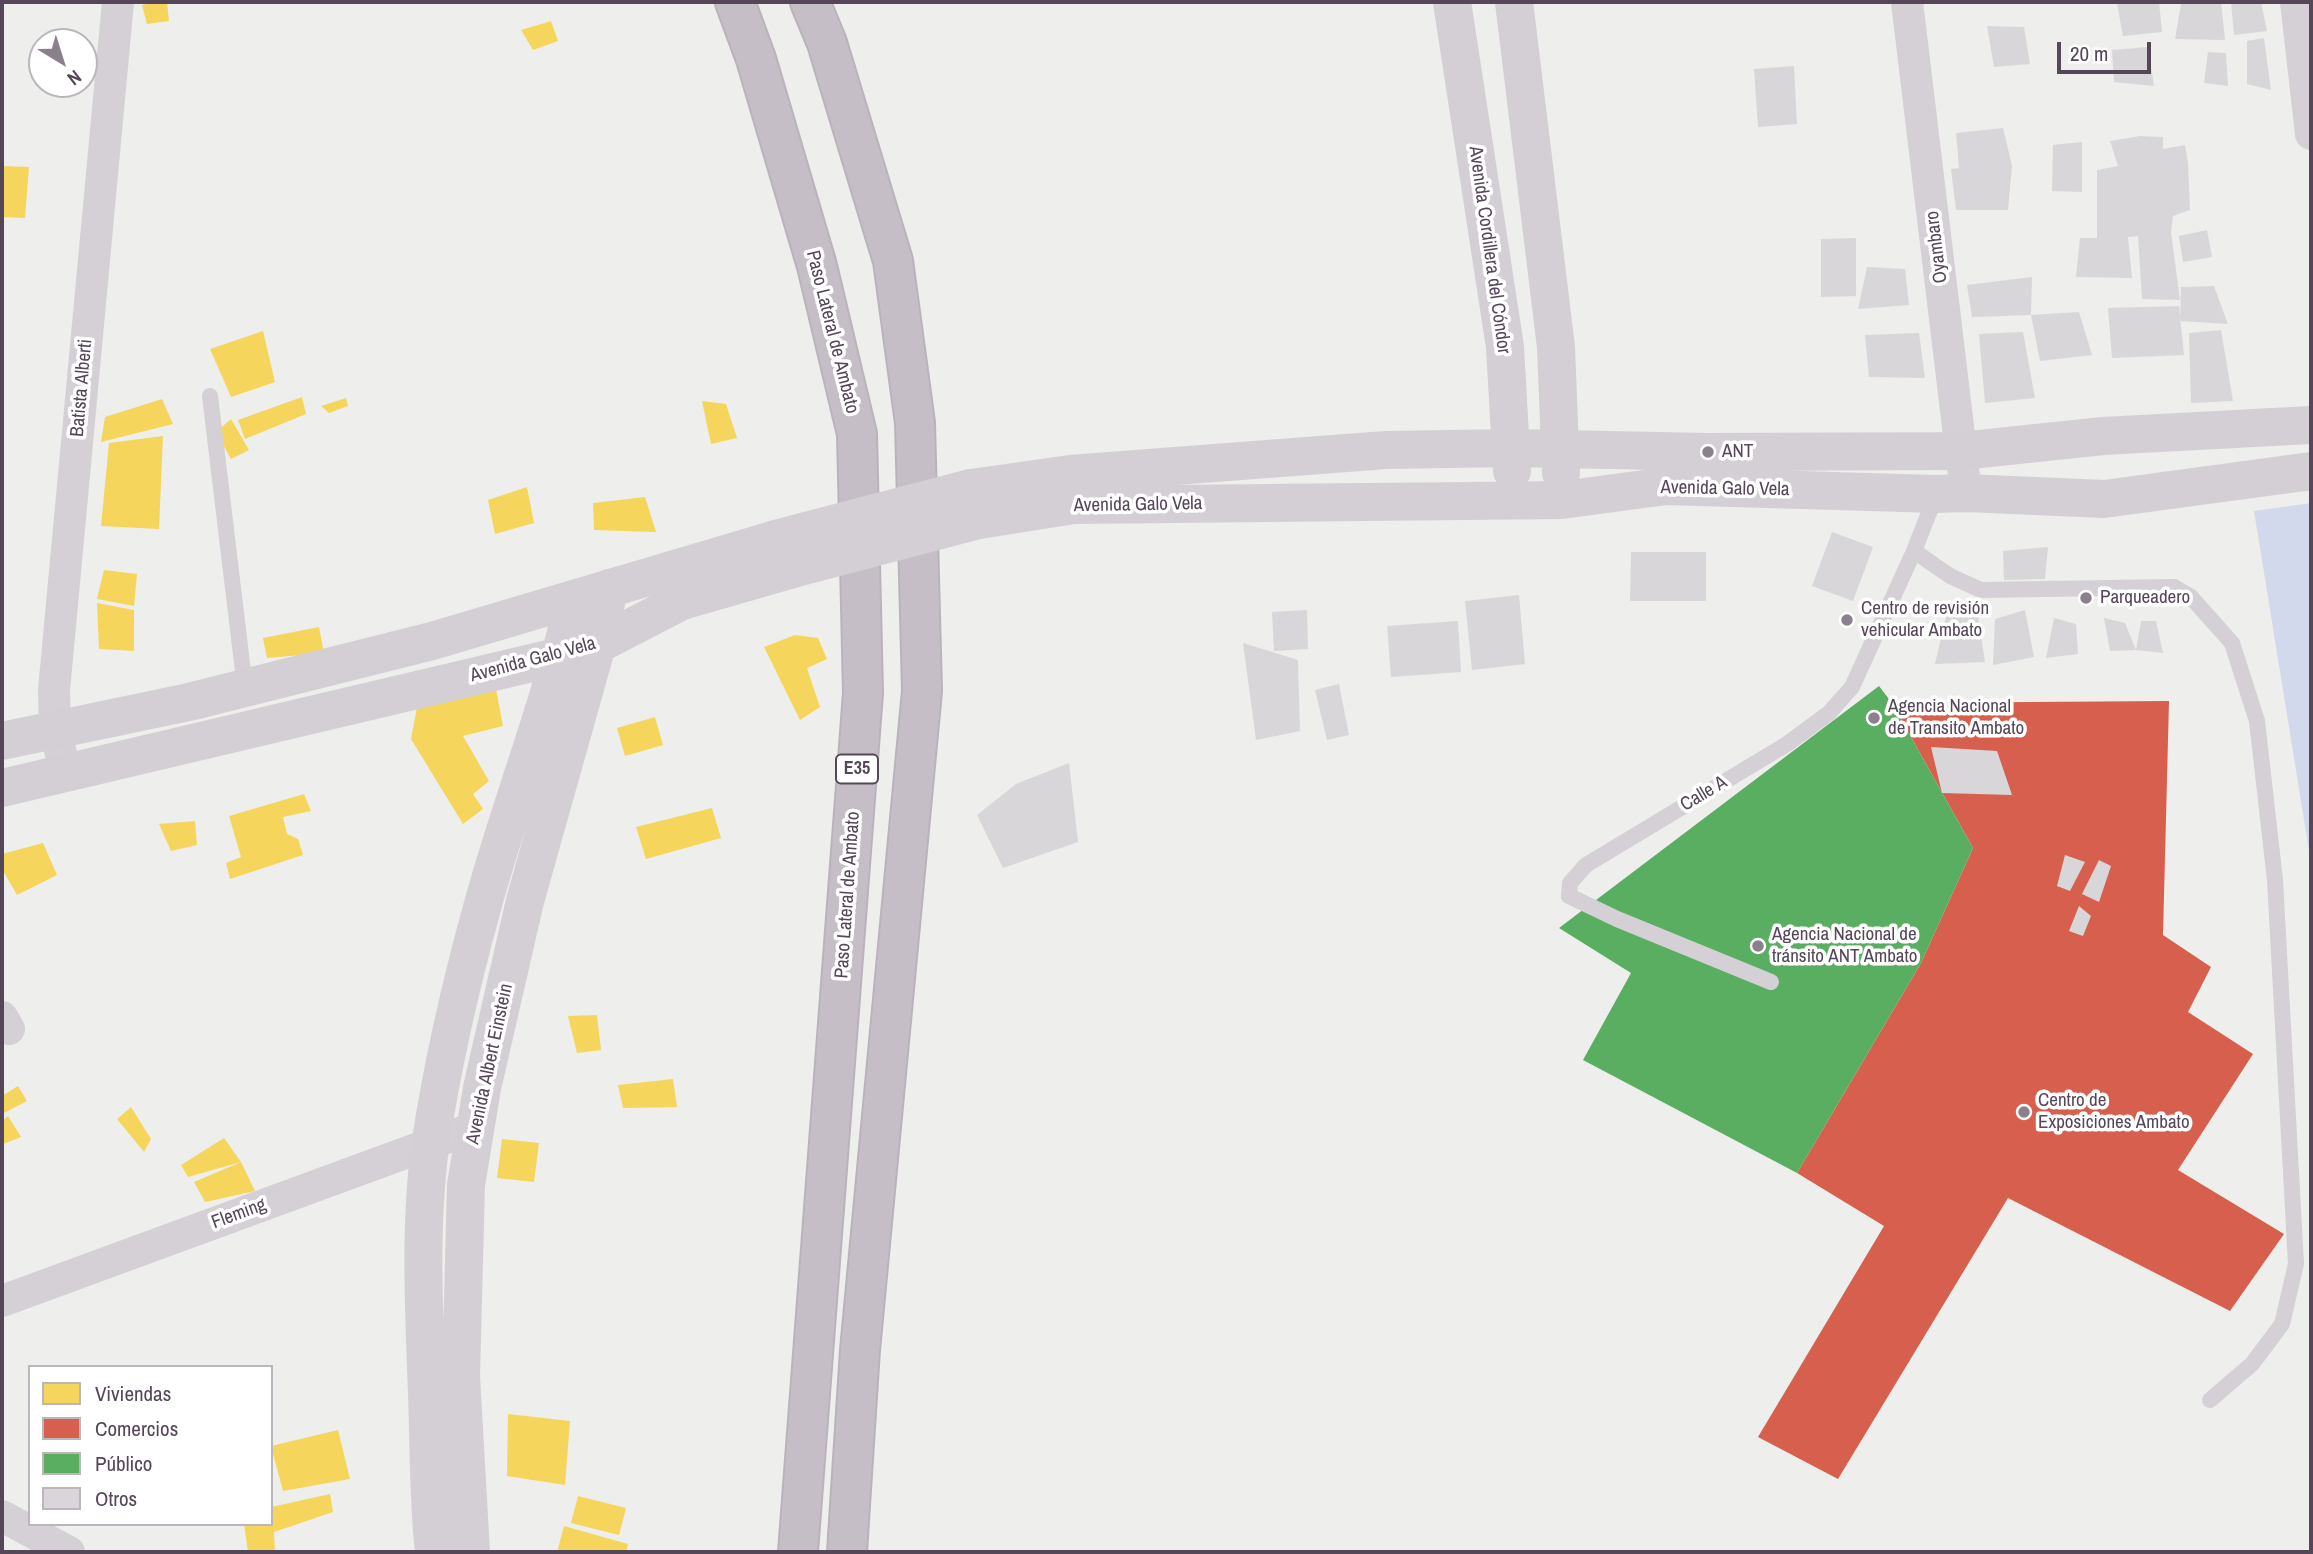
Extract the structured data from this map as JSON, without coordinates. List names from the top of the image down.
{
  "streets": {
    "highway": ["Paso Lateral de Ambato", "E35"],
    "main road": ["Avenida Cordillera del Cóndor", "Avenida Galo Vela", "Avenida Albert Einstein"],
    "street": ["Oyambaro", "Batista Alberti", "Fleming"],
    "lane": ["Calle A"]
  },
  "crossings": [
    ["Oyambaro", "Avenida Galo Vela"],
    ["Oyambaro", "Calle A"],
    ["Avenida Cordillera del Cóndor", "Avenida Galo Vela"],
    ["Batista Alberti", "Avenida Galo Vela"],
    ["Avenida Galo Vela", "Calle A"],
    ["Avenida Galo Vela", "Avenida Albert Einstein"],
    ["Avenida Albert Einstein", "Fleming"]
  ],
  "places": [
    "ANT",
    "Parqueadero",
    "Centro de revisión vehicular Ambato",
    "Agencia Nacional de Transito Ambato",
    "Agencia Nacional de tránsito ANT Ambato",
    "Centro de Exposiciones Ambato"
  ],
  "legend": [
    "Viviendas",
    "Comercios",
    "Público",
    "Otros"
  ],
  "scale_bar": "20 m",
  "north": "bottom right"
}
